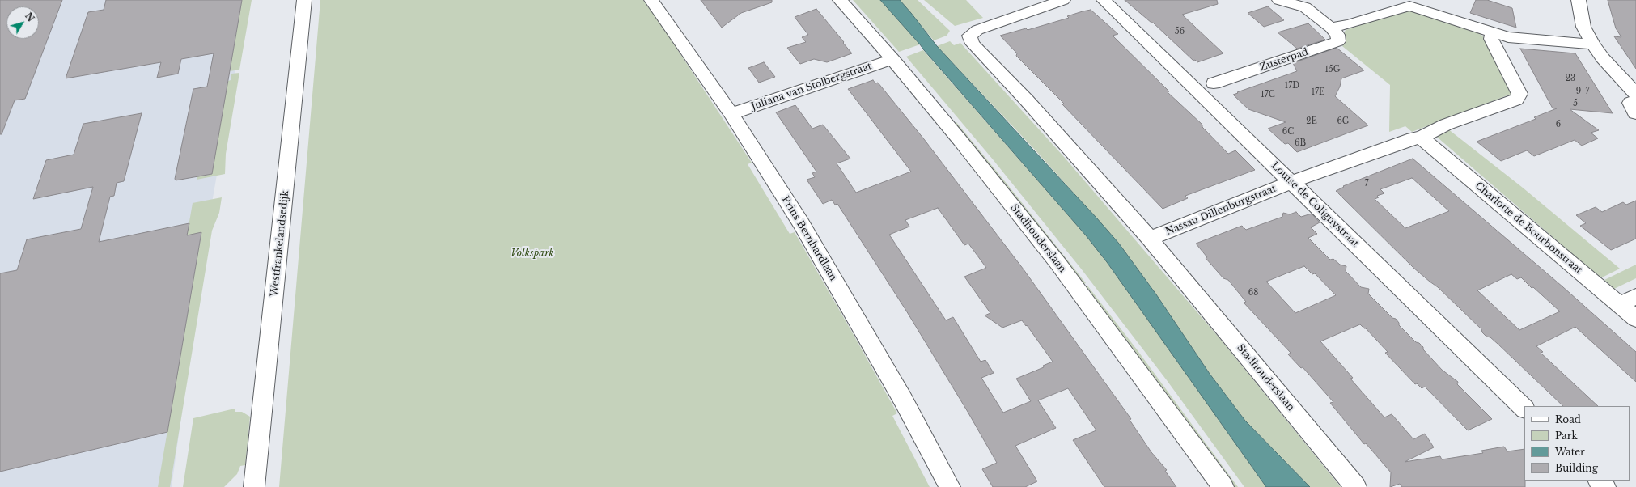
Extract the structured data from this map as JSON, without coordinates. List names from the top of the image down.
{
  "streets": {
    "street": [
      "Zusterpad",
      "Juliana van Stolbergstraat",
      "Louise de Colignystraat",
      "Nassau Dillenburgstraat",
      "Charlotte de Bourbonstraat",
      "Prins Bernhardlaan",
      "Stadhouderslaan",
      "Westfrankelandsedijk"
    ]
  },
  "crossings": [
    ["Juliana van Stolbergstraat", "Prins Bernhardlaan"],
    ["Juliana van Stolbergstraat", "Stadhouderslaan"],
    ["Louise de Colignystraat", "Nassau Dillenburgstraat"],
    ["Nassau Dillenburgstraat", "Charlotte de Bourbonstraat"],
    ["Nassau Dillenburgstraat", "Stadhouderslaan"]
  ],
  "parks": ["Volkspark"],
  "house_numbers": [
    "56",
    "15G",
    "23",
    "17D",
    "9",
    "7",
    "17E",
    "17C",
    "5",
    "2E",
    "6G",
    "6",
    "6C",
    "6B",
    "7",
    "68"
  ],
  "legend": [
    "Road",
    "Park",
    "Water",
    "Building"
  ],
  "north": "top right"
}
